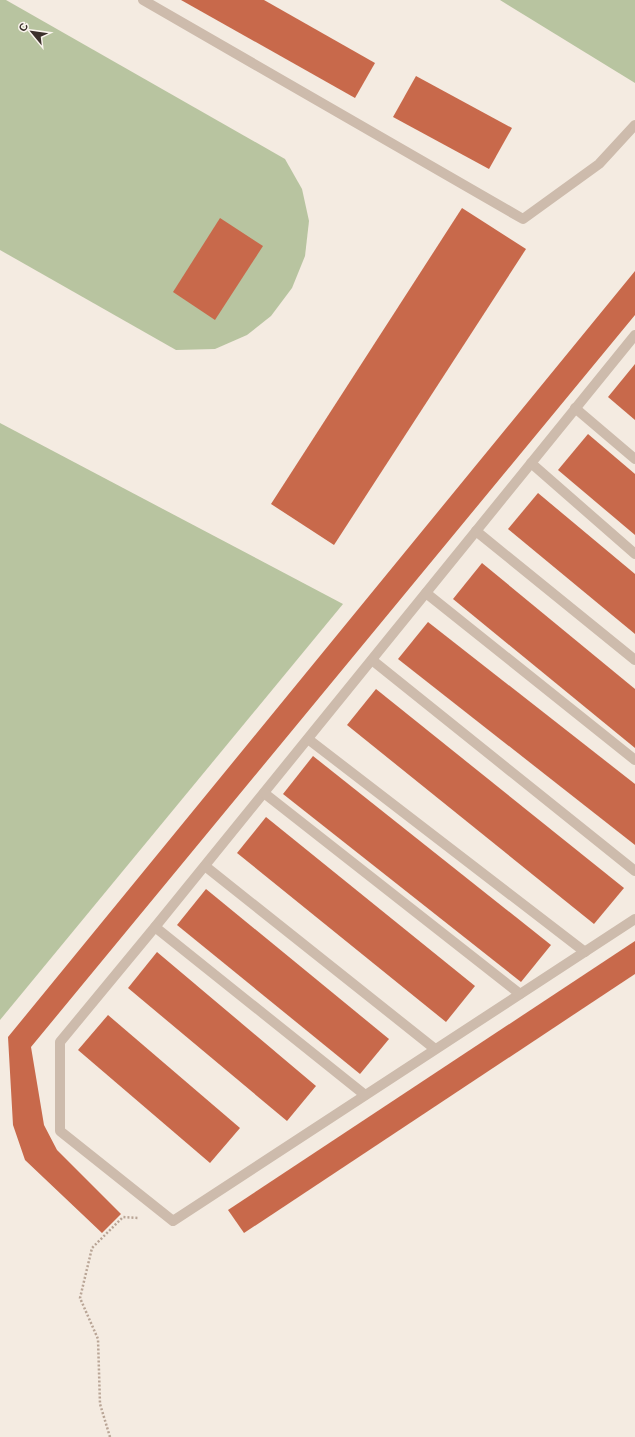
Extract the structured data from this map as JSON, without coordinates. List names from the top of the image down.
{
  "north": "top left"
}
